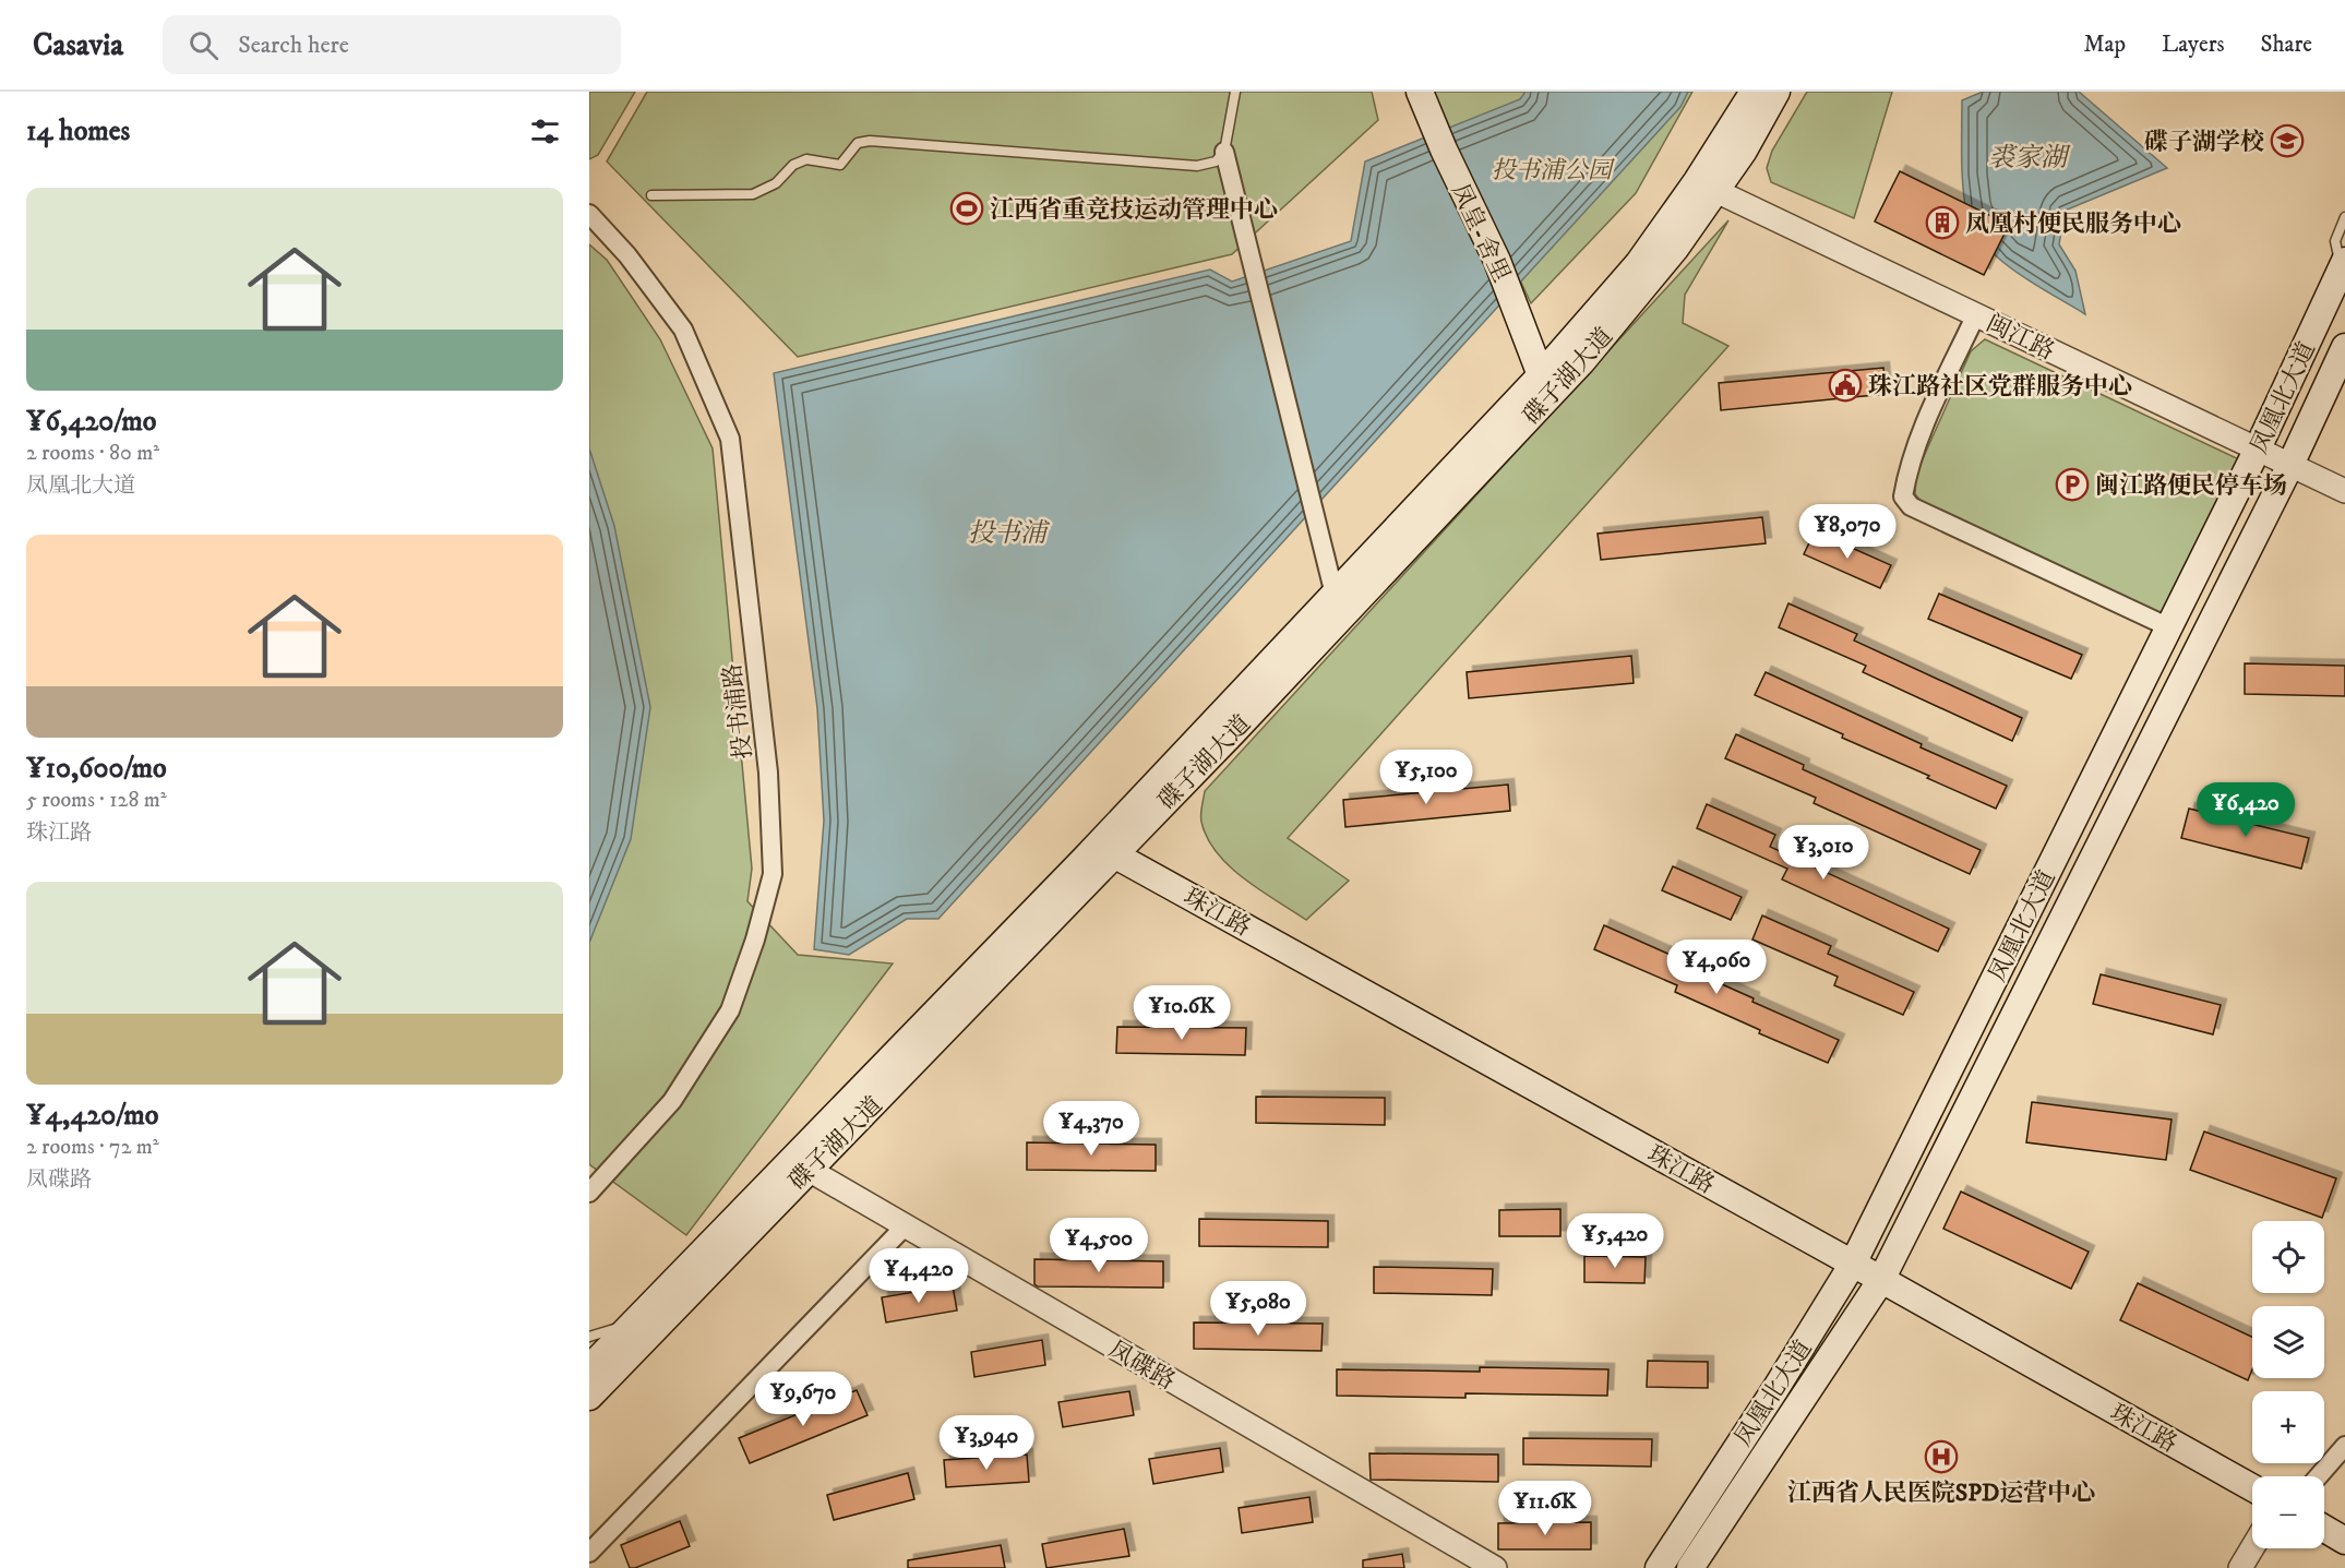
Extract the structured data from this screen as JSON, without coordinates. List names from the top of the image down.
{
  "streets": {
    "main road": [
      "凤皇-舍里",
      "碟子湖大道",
      "凤凰北大道",
      "珠江路"
    ],
    "street": ["闽江路", "投书浦路", "凤碟路"]
  },
  "crossings": [
    ["凤皇-舍里", "碟子湖大道"],
    ["闽江路", "碟子湖大道"],
    ["闽江路", "凤凰北大道"],
    ["碟子湖大道", "珠江路"],
    ["碟子湖大道", "凤碟路"],
    ["凤凰北大道", "珠江路"]
  ],
  "water": ["裘家湖", "投书浦"],
  "parks": ["投书浦公园"],
  "places": {
    "school or university": ["碟子湖学校"],
    "sports": ["江西省重竞技运动管理中心"],
    "building": ["凤凰村便民服务中心"],
    "public building": ["珠江路社区党群服务中心"],
    "parking": ["闽江路便民停车场"],
    "hospital": ["江西省人民医院SPD运营中心"]
  },
  "page": {
    "header": "Casavia",
    "search": "Search here",
    "nav": ["Map", "Layers", "Share"],
    "heading": "14 homes",
    "list": [
      {
        "name": "¥6,420/mo",
        "note": "2 rooms · 80 m² · 凤凰北大道"
      },
      {
        "name": "¥10,600/mo",
        "note": "5 rooms · 128 m² · 珠江路"
      },
      {
        "name": "¥4,420/mo",
        "note": "2 rooms · 72 m² · 凤碟路"
      }
    ],
    "price": [
      "¥8,070",
      "¥5,100",
      "¥6,420",
      "¥3,010",
      "¥4,060",
      "¥10.6K",
      "¥4,370",
      "¥5,420",
      "¥4,500",
      "¥4,420",
      "¥5,080",
      "¥9,670",
      "¥3,940",
      "¥11.6K"
    ],
    "map_buttons": ["+", "−"]
  }
}
